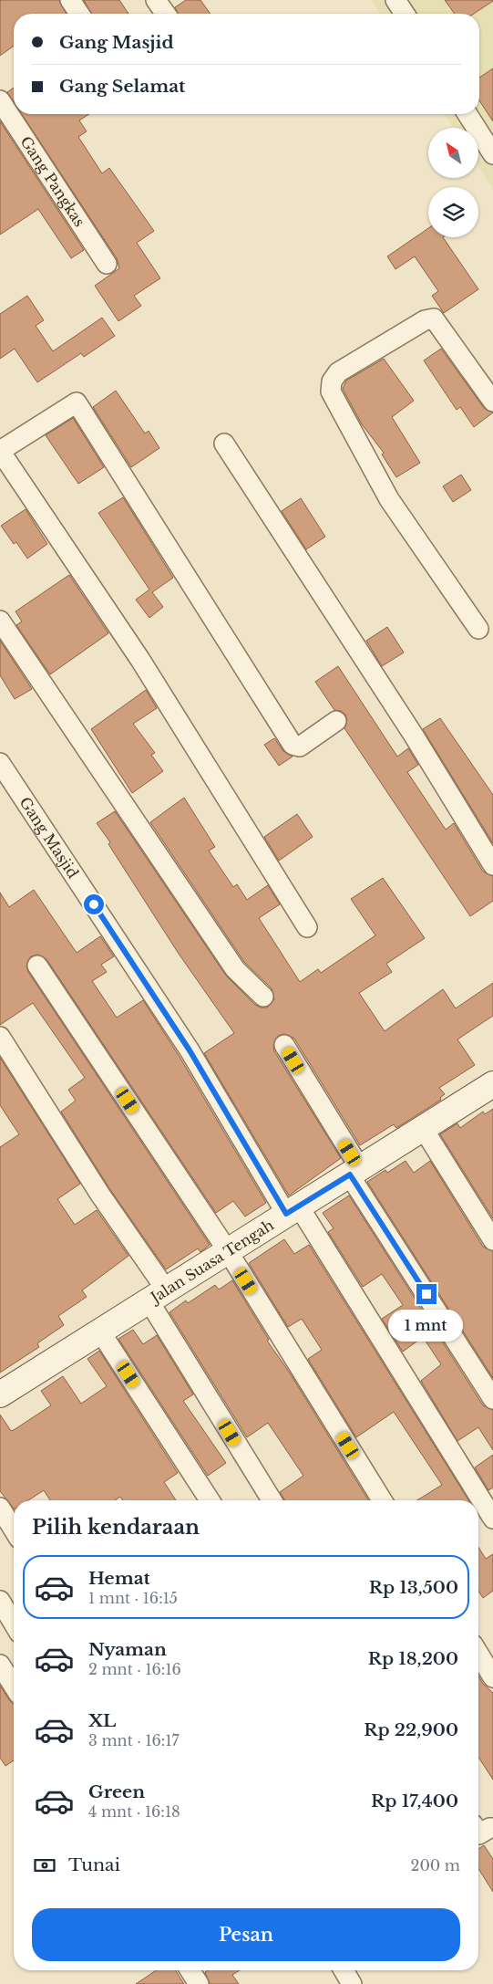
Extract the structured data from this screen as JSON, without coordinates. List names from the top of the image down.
{
  "streets": {
    "street": ["Gang Pangkas", "Gang Masjid", "Jalan Suasa Tengah"]
  },
  "crossings": [
    ["Gang Masjid", "Jalan Suasa Tengah"]
  ],
  "north": "top left",
  "page": {
    "banner": ["Gang Masjid", "Gang Selamat"],
    "bubble": "1 mnt",
    "heading": "Pilih kendaraan",
    "list": [
      {
        "name": "Hemat",
        "note": "1 mnt · 16:15",
        "value": "Rp 13,500"
      },
      {
        "name": "Nyaman",
        "note": "2 mnt · 16:16",
        "value": "Rp 18,200"
      },
      {
        "name": "XL",
        "note": "3 mnt · 16:17",
        "value": "Rp 22,900"
      },
      {
        "name": "Green",
        "note": "4 mnt · 16:18",
        "value": "Rp 17,400"
      }
    ],
    "pay": ["Tunai", "200 m"],
    "buttons": "Pesan"
  }
}
